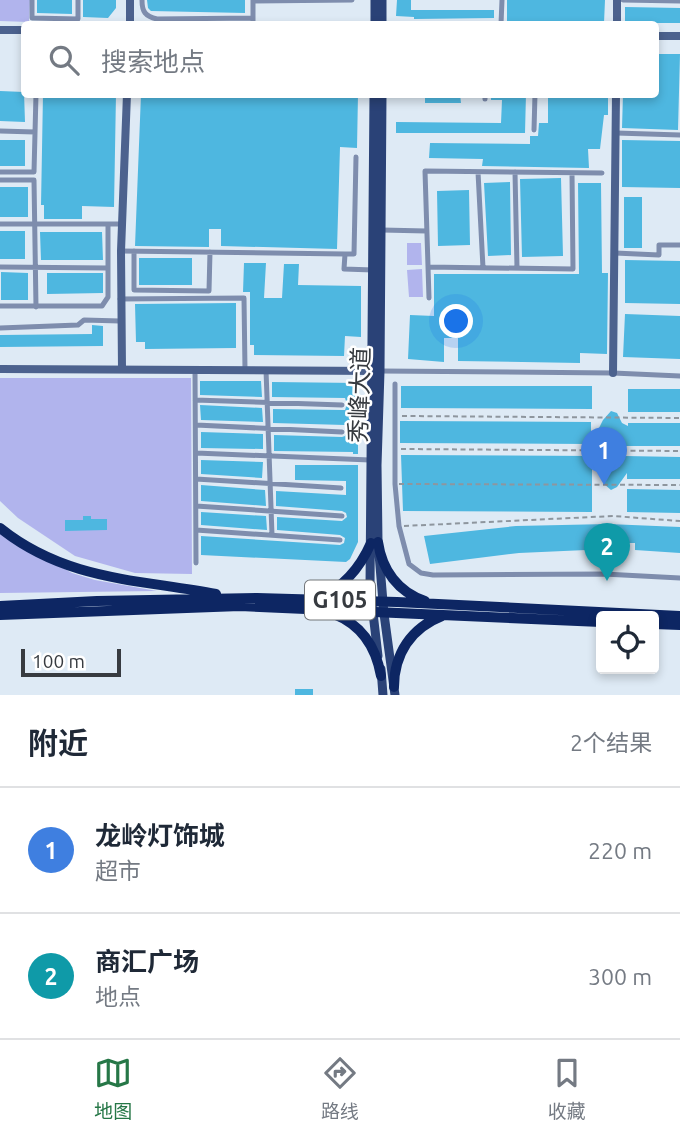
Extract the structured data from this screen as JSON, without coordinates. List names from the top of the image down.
{
  "streets": {
    "highway": ["G105"],
    "main road": ["秀峰大道"]
  },
  "crossings": [
    ["秀峰大道", "G105"]
  ],
  "scale_bar": "100 m",
  "page": {
    "search": "搜索地点",
    "pins": ["1", "2"],
    "scale": "100 m",
    "heading": ["附近", "2个结果"],
    "list": [
      {
        "mark": "1",
        "name": "龙岭灯饰城",
        "note": "超市",
        "value": "220 m"
      },
      {
        "mark": "2",
        "name": "商汇广场",
        "note": "地点",
        "value": "300 m"
      }
    ],
    "nav": ["地图", "路线", "收藏"]
  }
}
